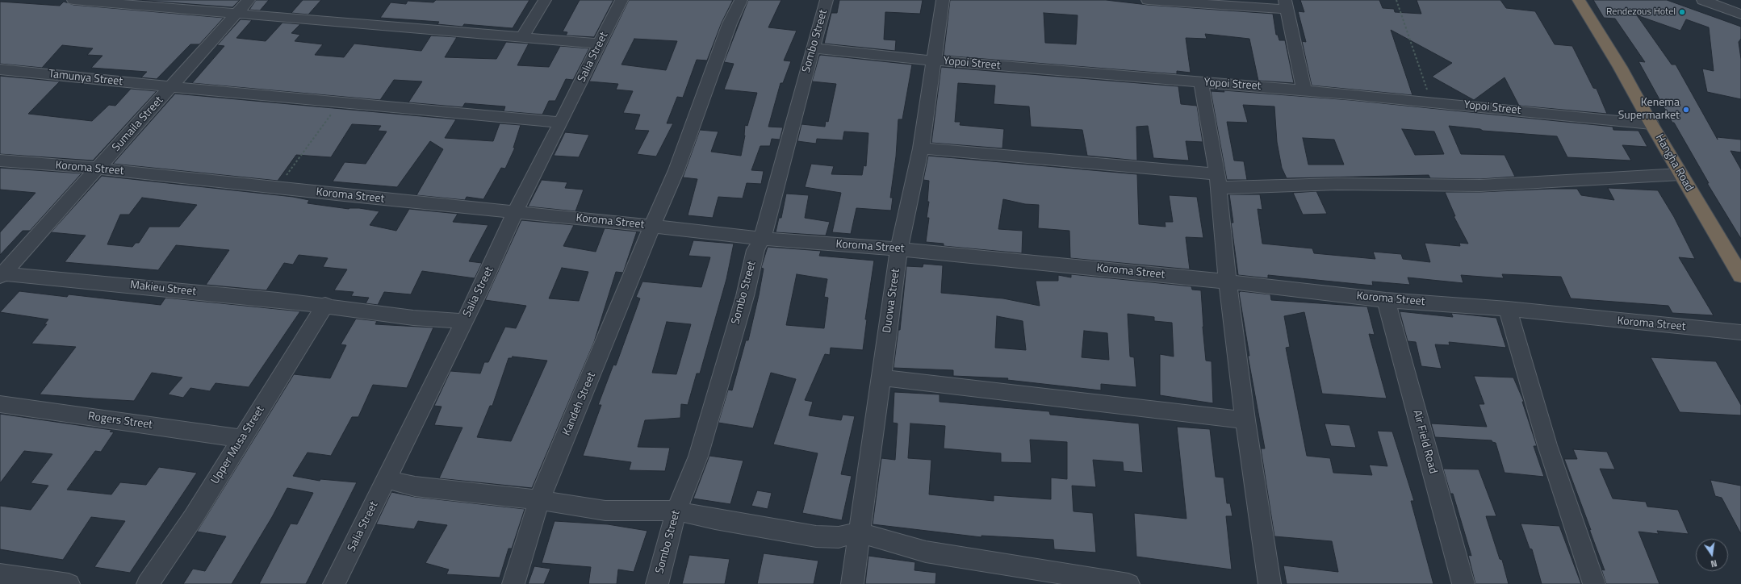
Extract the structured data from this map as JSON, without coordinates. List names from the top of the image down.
{
  "streets": {
    "highway": ["Hangha Road"],
    "street": [
      "Sombo Street",
      "Salia Street",
      "Yopoi Street",
      "Tamunya Street",
      "Sumaila Street",
      "Koroma Street",
      "Makieu Street",
      "Duowa Street",
      "Kandeh Street",
      "Rogers Street",
      "Air Field Road",
      "Upper Musa Street"
    ]
  },
  "crossings": [
    ["Sombo Street", "Yopoi Street"],
    ["Sombo Street", "Koroma Street"],
    ["Salia Street", "Tamunya Street"],
    ["Salia Street", "Koroma Street"],
    ["Salia Street", "Makieu Street"],
    ["Yopoi Street", "Hangha Road"],
    ["Yopoi Street", "Duowa Street"],
    ["Tamunya Street", "Sumaila Street"],
    ["Sumaila Street", "Koroma Street"],
    ["Sumaila Street", "Makieu Street"],
    ["Koroma Street", "Duowa Street"],
    ["Koroma Street", "Kandeh Street"],
    ["Koroma Street", "Air Field Road"],
    ["Makieu Street", "Upper Musa Street"],
    ["Rogers Street", "Upper Musa Street"]
  ],
  "places": ["Rendezous Hotel", "Kenema Supermarket"],
  "north": "bottom"
}
